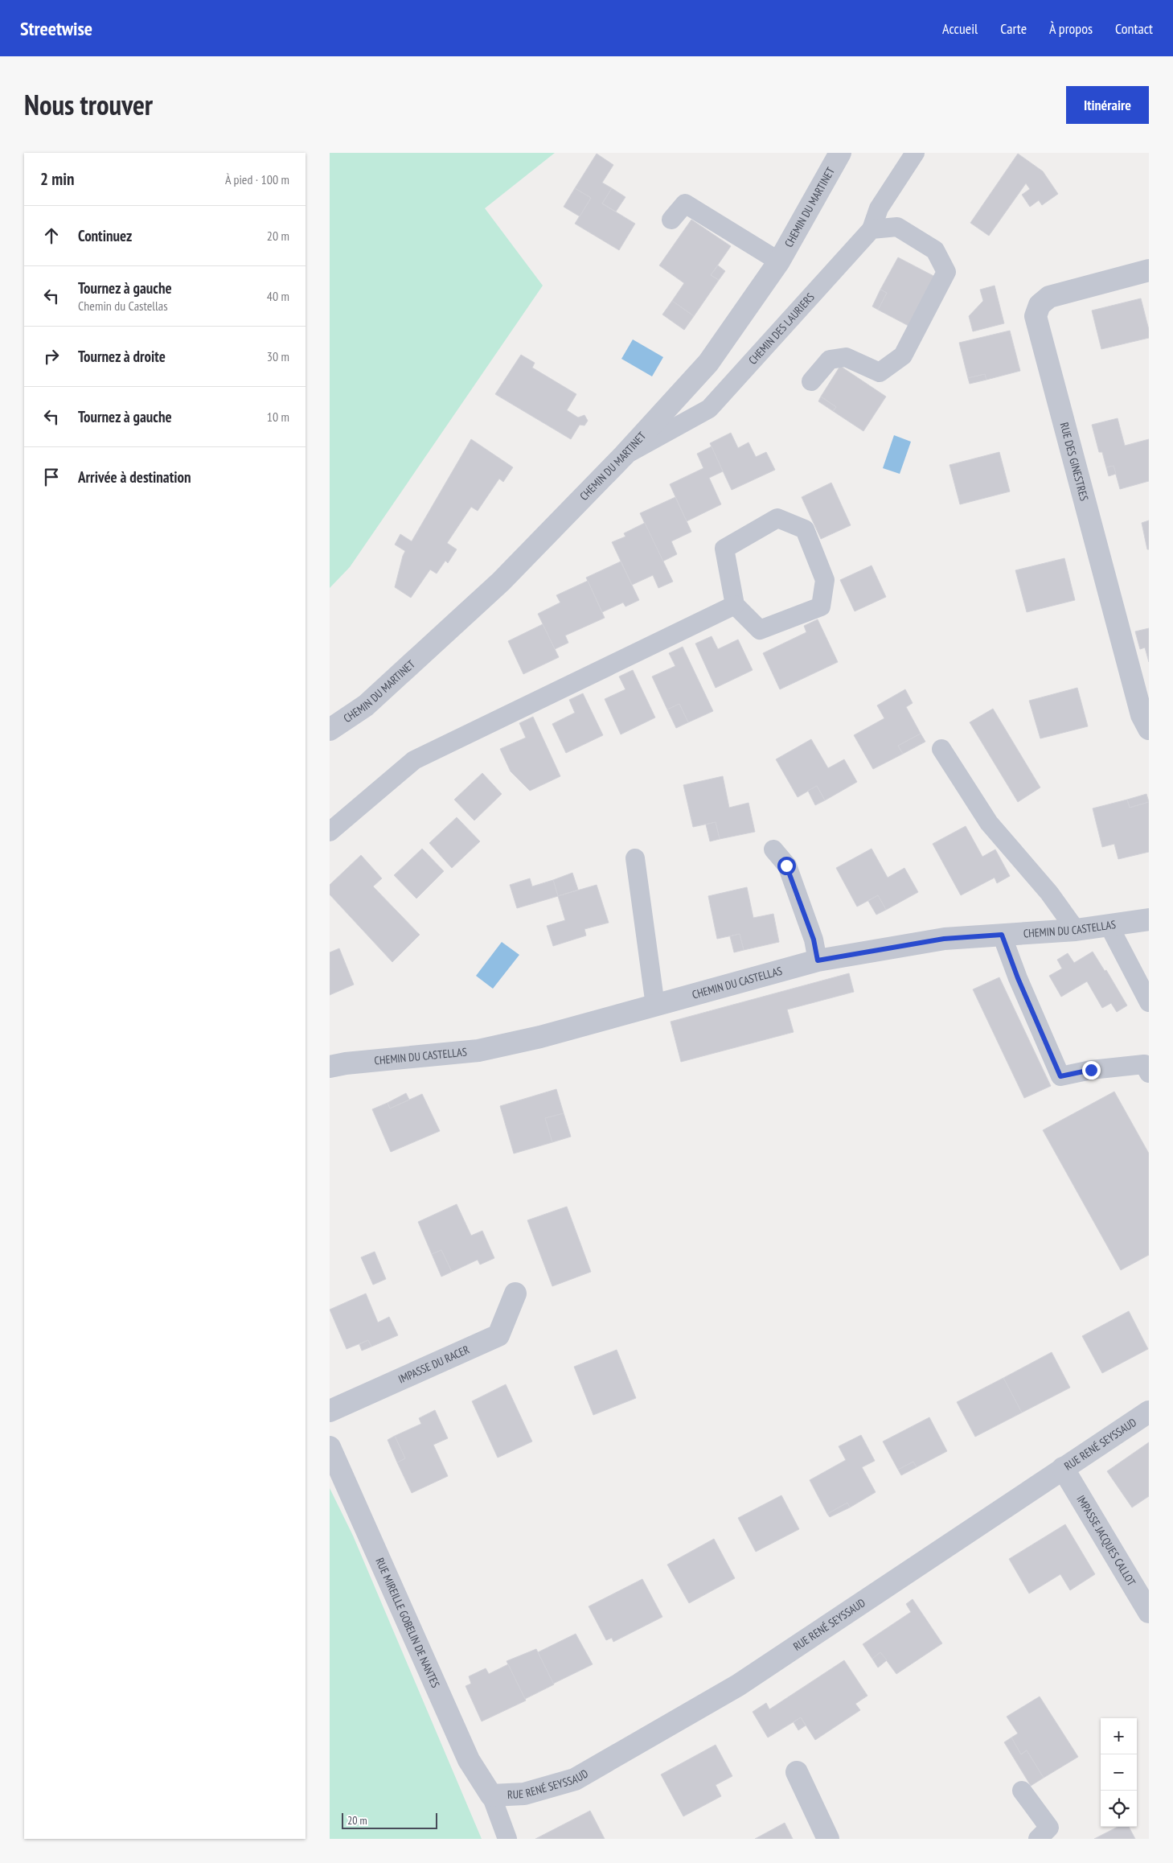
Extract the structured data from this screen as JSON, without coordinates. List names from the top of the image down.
{
  "streets": {
    "street": [
      "CHEMIN DU MARTINET",
      "RUE DES GINESTRES",
      "CHEMIN DU CASTELLAS",
      "IMPASSE DU RACER",
      "RUE RENÉ SEYSSAUD",
      "IMPASSE JACQUES CALLOT",
      "RUE MIREILLE GOBELIN DE NANTES"
    ],
    "lane": ["CHEMIN DES LAURIERS"]
  },
  "crossings": [
    ["CHEMIN DU MARTINET", "CHEMIN DES LAURIERS"],
    ["RUE RENÉ SEYSSAUD", "IMPASSE JACQUES CALLOT"],
    ["RUE RENÉ SEYSSAUD", "RUE MIREILLE GOBELIN DE NANTES"]
  ],
  "scale_bar": "20 m",
  "page": {
    "header": "Streetwise",
    "nav": [
      "Accueil",
      "Carte",
      "À propos",
      "Contact"
    ],
    "title": "Nous trouver",
    "buttons": "Itinéraire",
    "heading": ["2 min", "À pied · 100 m"],
    "list": [
      ["Continuez", "20 m"],
      ["Tournez à gauche", "Chemin du Castellas", "40 m"],
      ["Tournez à droite", "30 m"],
      ["Tournez à gauche", "10 m"],
      "Arrivée à destination"
    ],
    "map_buttons": ["+", "−"],
    "scale": "20 m"
  }
}
